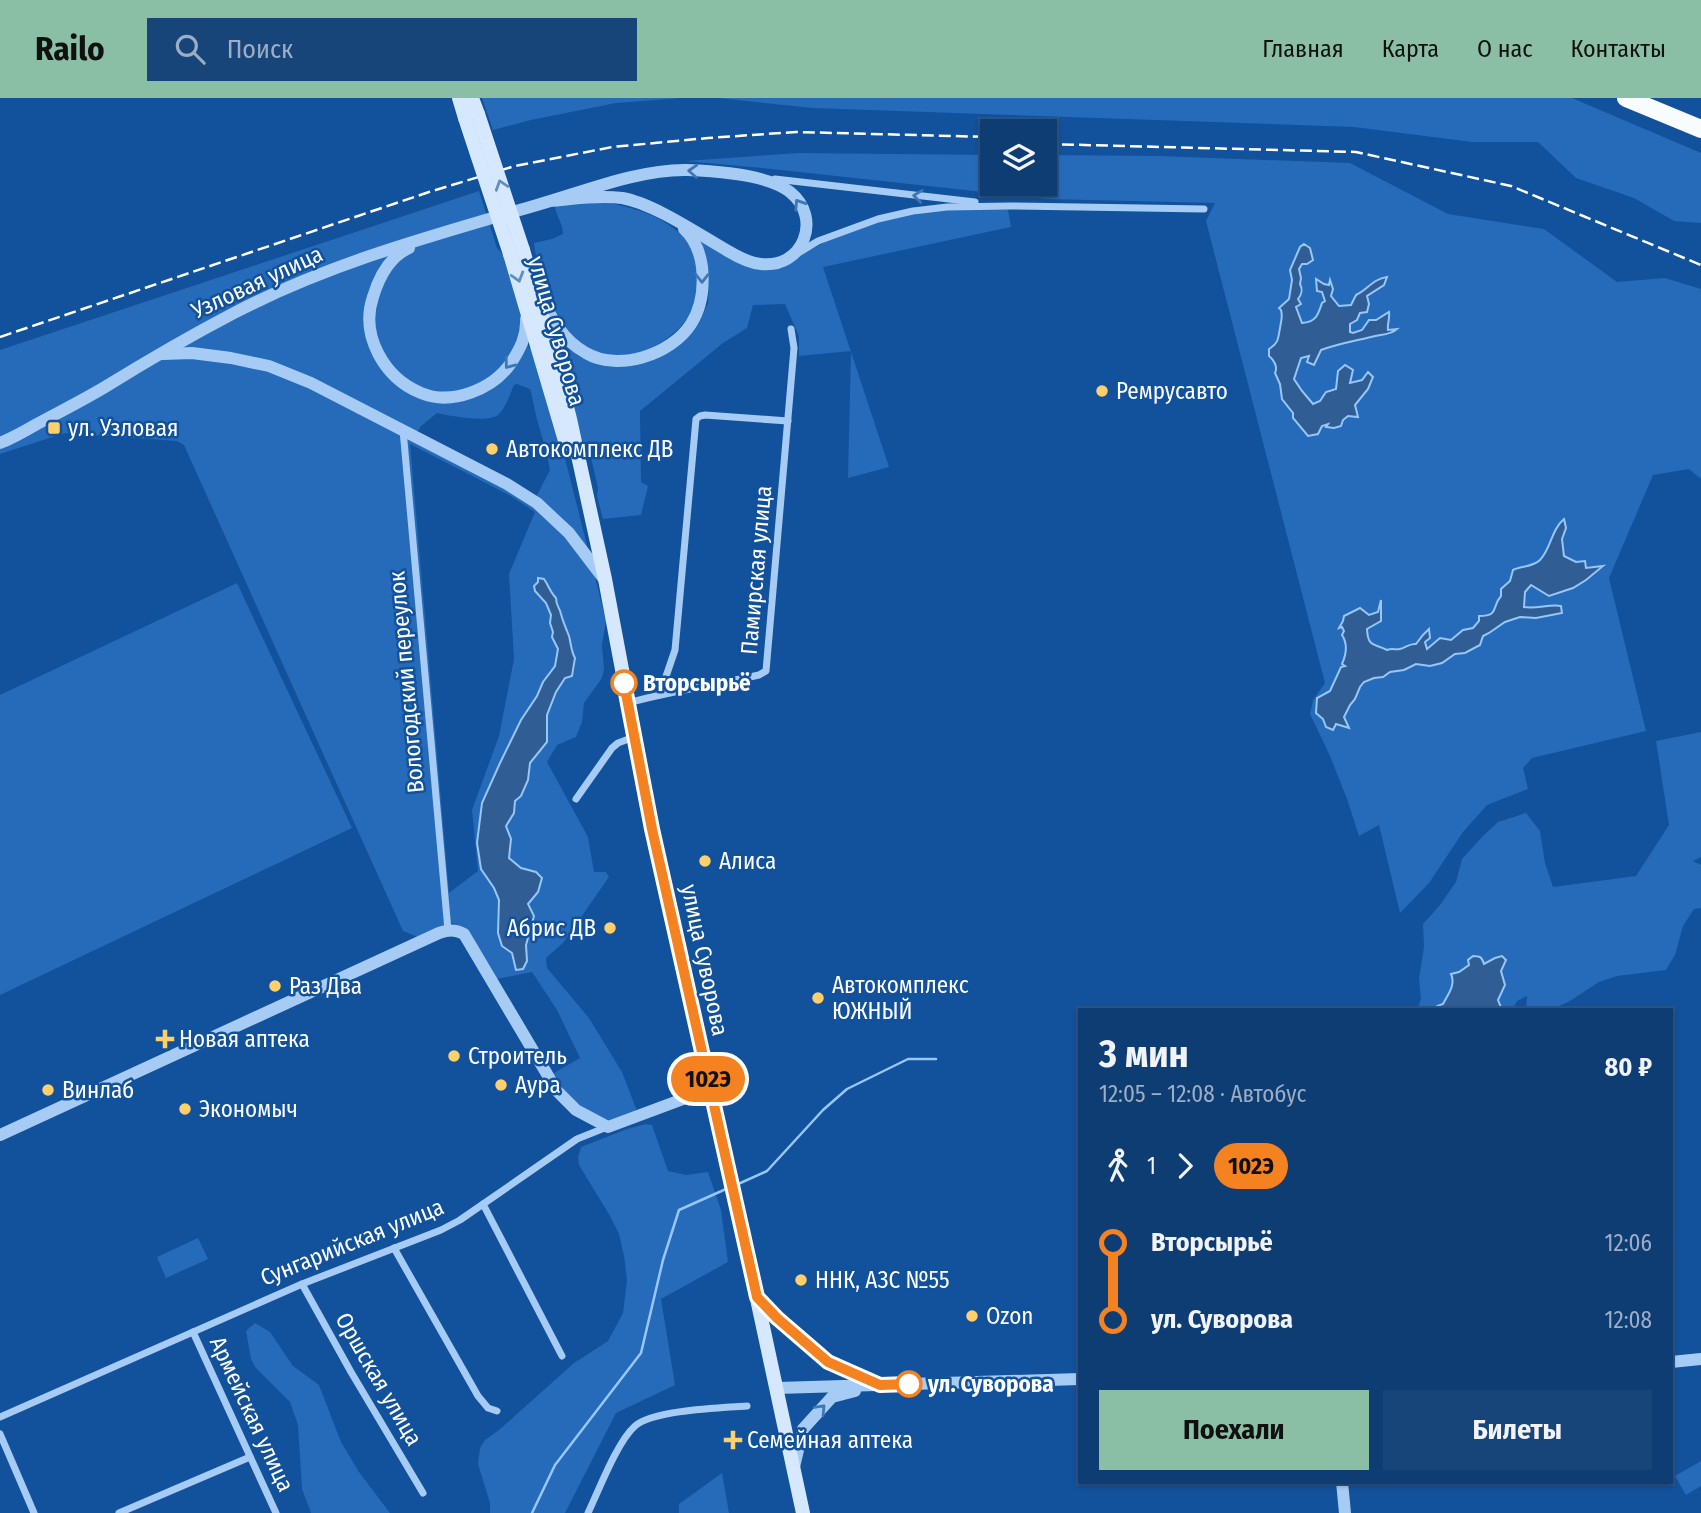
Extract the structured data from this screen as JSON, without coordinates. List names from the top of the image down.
{
  "streets": {
    "main road": ["улица Суворова"],
    "street": [
      "Узловая улица",
      "Памирская улица",
      "Вологодский переулок",
      "Сунгарийская улица",
      "Оршская улица",
      "Армейская улица"
    ]
  },
  "crossings": [
    ["улица Суворова", "Памирская улица"],
    ["улица Суворова", "Сунгарийская улица"],
    ["Сунгарийская улица", "Оршская улица"],
    ["Сунгарийская улица", "Армейская улица"]
  ],
  "places": {
    "other": [
      "Ремрусавто",
      "Автокомплекс ДВ",
      "Вторсырьё",
      "Алиса",
      "Абрис ДВ",
      "Раз Два",
      "Автокомплекс ЮЖНЫЙ",
      "Строитель",
      "Аура",
      "Винлаб",
      "Экономыч",
      "ННК, АЗС №55",
      "Ozon",
      "ул. Суворова"
    ],
    "transit": ["ул. Узловая"],
    "health": ["Новая аптека", "Семейная аптека"]
  },
  "lines": ["bus line 102Э"],
  "page": {
    "header": "Railo",
    "search": "Поиск",
    "nav": [
      "Главная",
      "Карта",
      "О нас",
      "Контакты"
    ],
    "on_map": "102Э",
    "heading": ["3 мин", "12:05 – 12:08 · Автобус", "80 ₽"],
    "legs": ["1", "102Э"],
    "list": [
      {
        "name": "Вторсырьё",
        "value": "12:06"
      },
      {
        "name": "ул. Суворова",
        "value": "12:08"
      }
    ],
    "buttons": ["Поехали", "Билеты"]
  }
}
